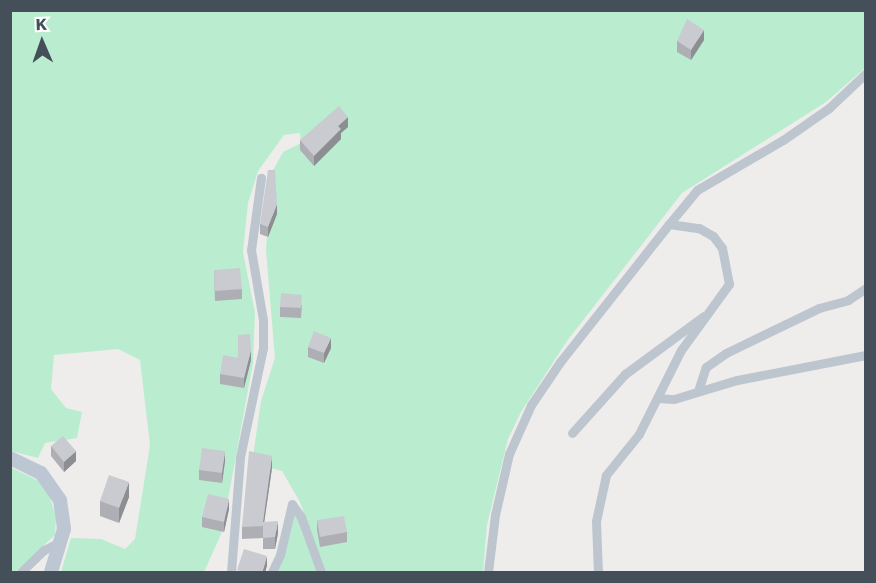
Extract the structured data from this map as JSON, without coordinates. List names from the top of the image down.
{
  "north": "top"
}
